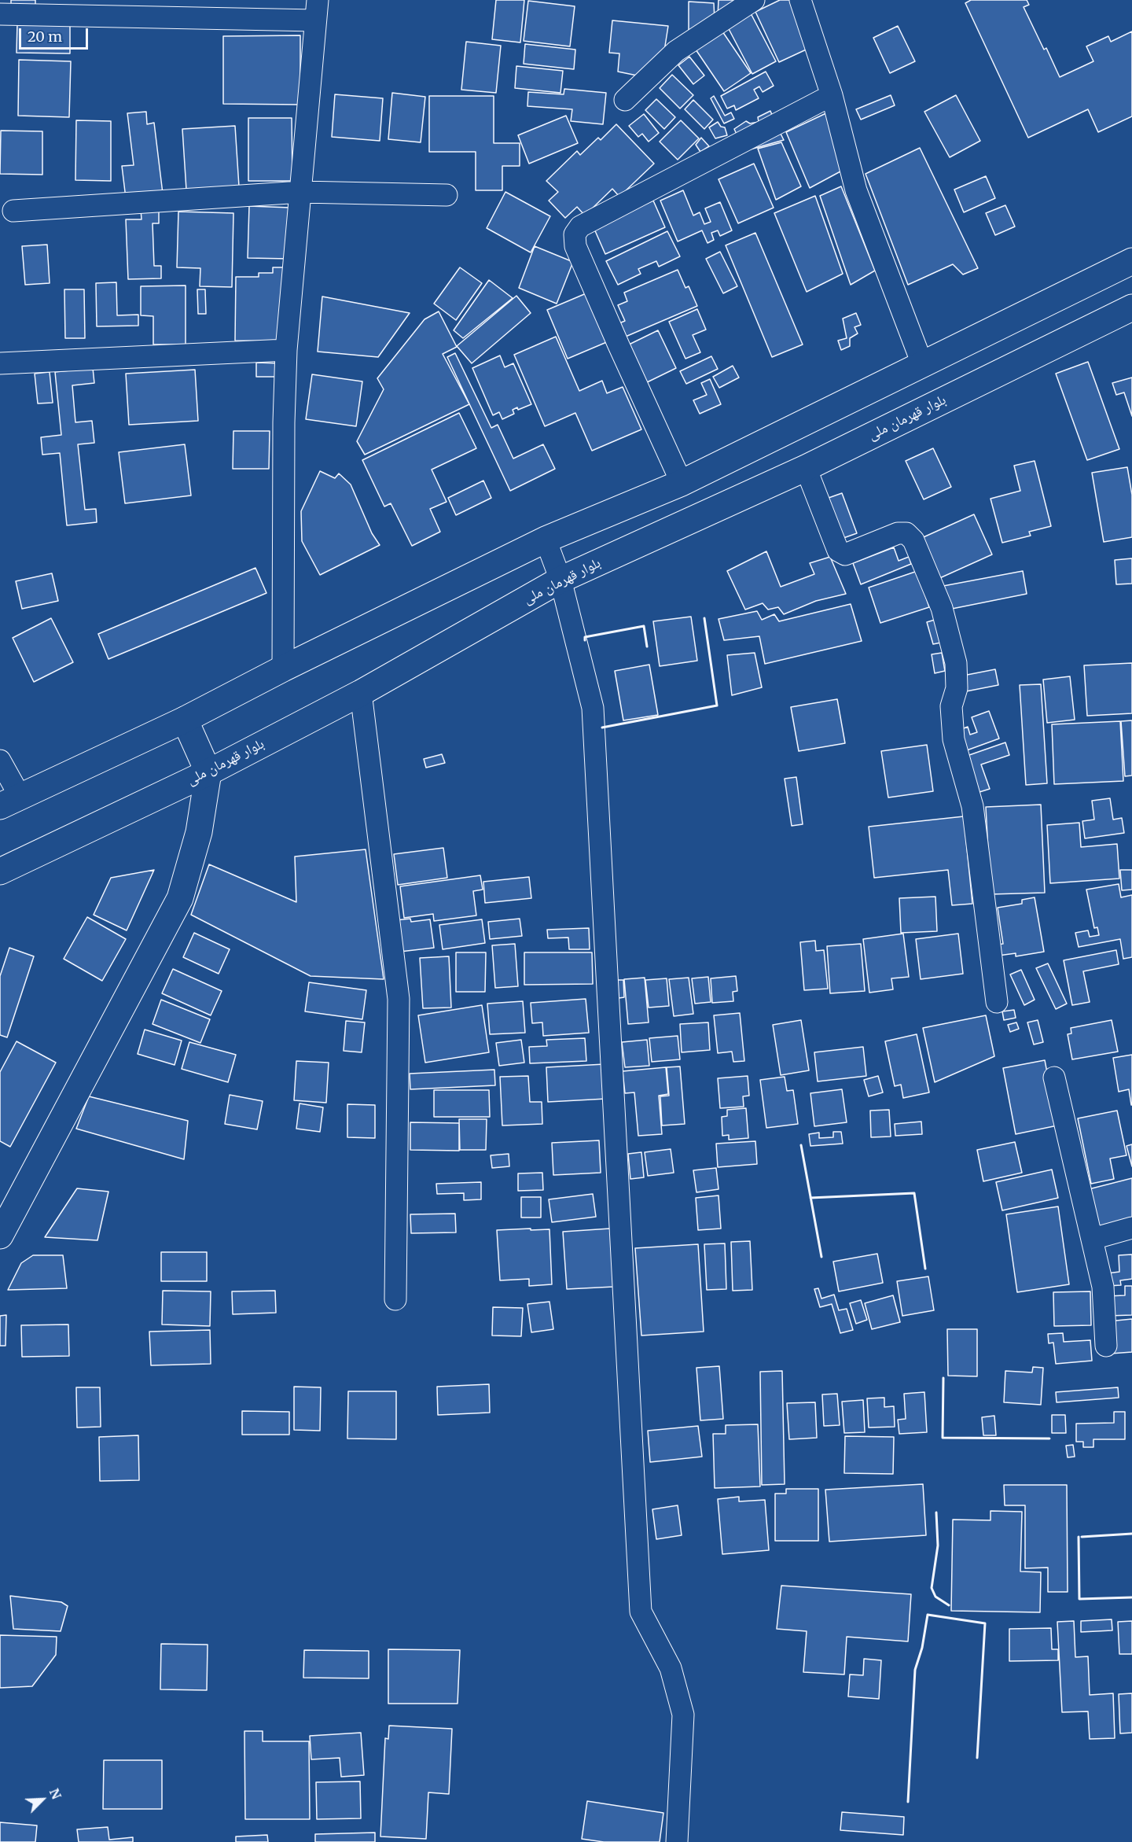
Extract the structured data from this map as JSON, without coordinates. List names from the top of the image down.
{
  "streets": {
    "main road": ["بلوار قهرمان ملی"]
  },
  "scale_bar": "20 m",
  "north": "top right"
}
